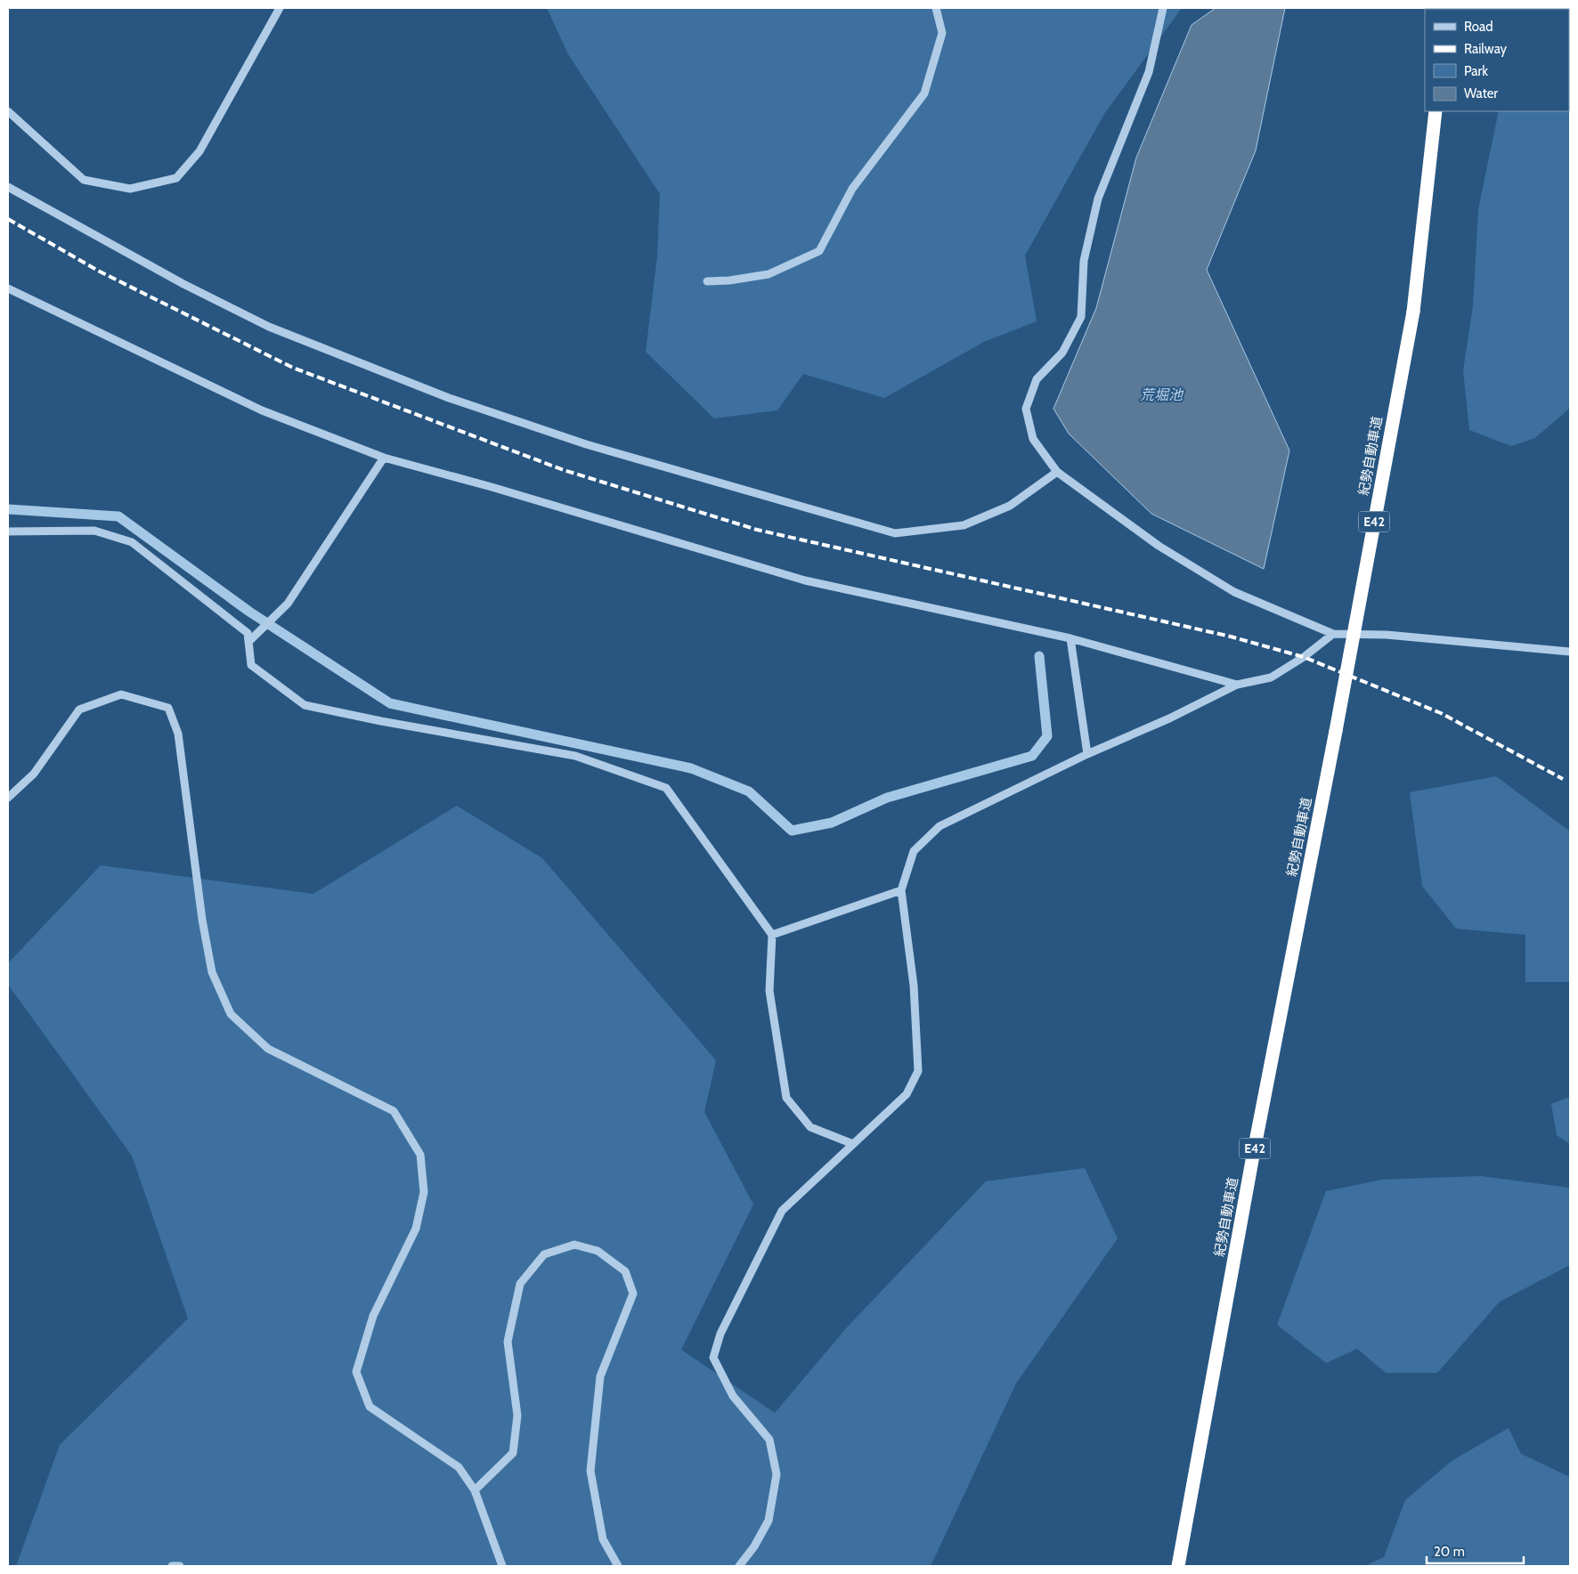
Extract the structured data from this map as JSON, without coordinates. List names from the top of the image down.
{
  "streets": {
    "highway": ["紀勢自動車道", "E42"]
  },
  "water": ["荒堀池"],
  "legend": [
    "Road",
    "Railway",
    "Park",
    "Water"
  ],
  "scale_bar": "20 m"
}
